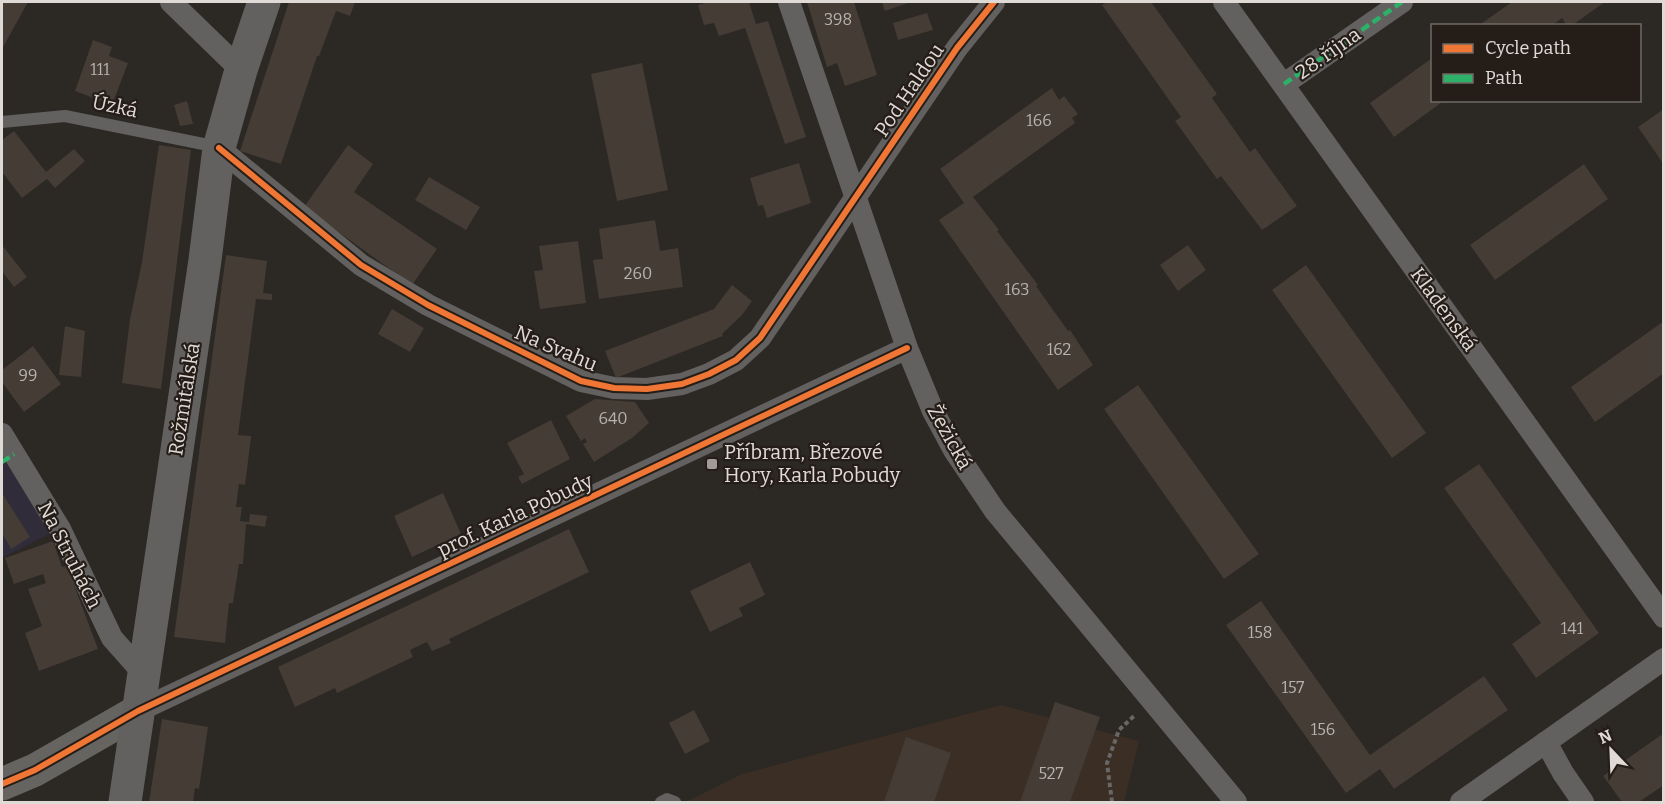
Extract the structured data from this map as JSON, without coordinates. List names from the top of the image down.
{
  "streets": {
    "main road": ["Rožmitálská"],
    "street": [
      "28. října",
      "Pod Haldou",
      "Kladenská",
      "Na Svahu",
      "Žežická",
      "prof. Karla Pobudy",
      "Na Struhách"
    ],
    "lane": ["Úzká"]
  },
  "crossings": [
    ["28. října", "Kladenská"],
    ["Pod Haldou", "Na Svahu"],
    ["Pod Haldou", "Žežická"],
    ["Úzká", "Na Svahu"],
    ["Úzká", "Rožmitálská"],
    ["Na Svahu", "Rožmitálská"],
    ["Na Svahu", "Žežická"],
    ["Rožmitálská", "prof. Karla Pobudy"],
    ["Rožmitálská", "Na Struhách"],
    ["Žežická", "prof. Karla Pobudy"]
  ],
  "places": {
    "transit": ["Příbram, Březové Hory, Karla Pobudy"]
  },
  "house_numbers": [
    "398",
    "111",
    "166",
    "260",
    "163",
    "162",
    "99",
    "640",
    "141",
    "158",
    "157",
    "156",
    "527"
  ],
  "legend": ["Cycle path", "Path"],
  "north": "top left"
}
